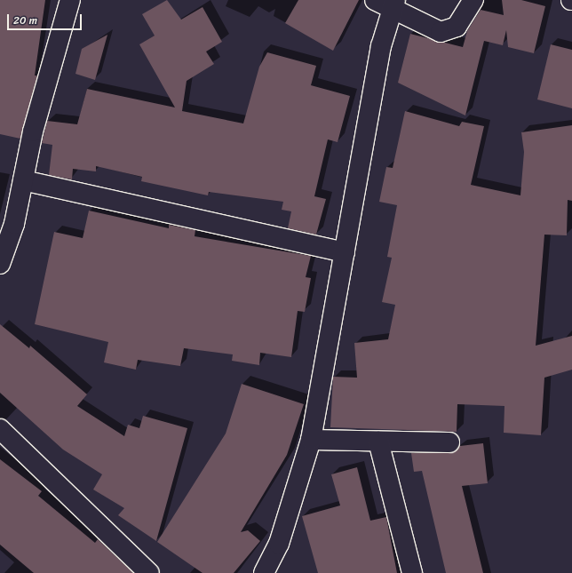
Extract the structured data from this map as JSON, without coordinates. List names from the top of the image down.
{
  "scale_bar": "20 m"
}
